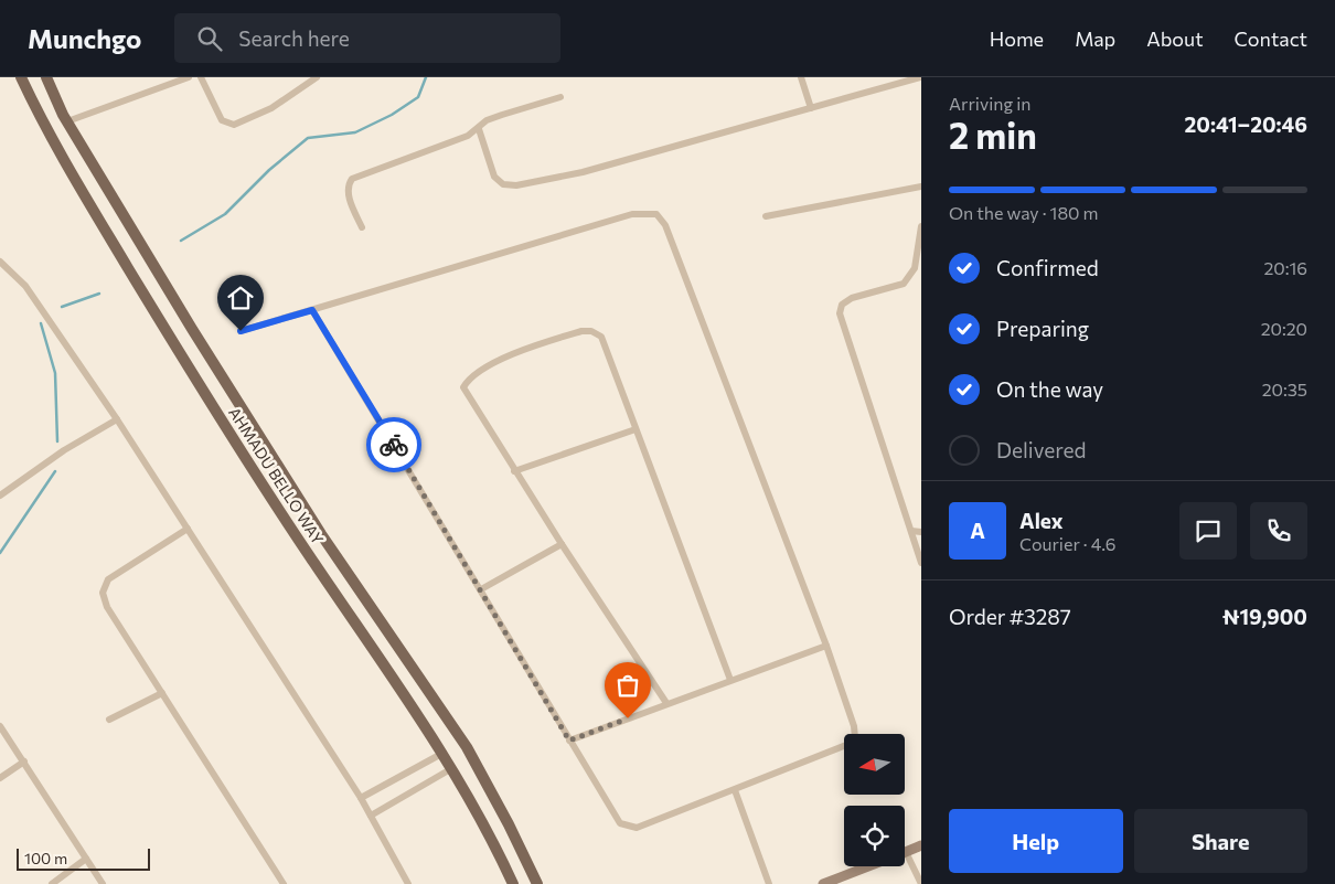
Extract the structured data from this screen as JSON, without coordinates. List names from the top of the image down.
{
  "streets": {
    "main road": ["AHMADU BELLO WAY"]
  },
  "scale_bar": "100 m",
  "north": "left",
  "page": {
    "header": "Munchgo",
    "search": "Search here",
    "nav": [
      "Home",
      "Map",
      "About",
      "Contact"
    ],
    "heading": ["2 min", "Arriving in", "20:41–20:46"],
    "panel": [
      "Alex",
      "Courier · 4.6",
      "Order #3287",
      "₦19,900"
    ],
    "bar": "On the way · 180 m",
    "list": [
      ["Confirmed", "20:16"],
      ["Preparing", "20:20"],
      ["On the way", "20:35"],
      "Delivered"
    ],
    "round": "A",
    "buttons": ["Help", "Share"],
    "scale": "100 m"
  }
}
